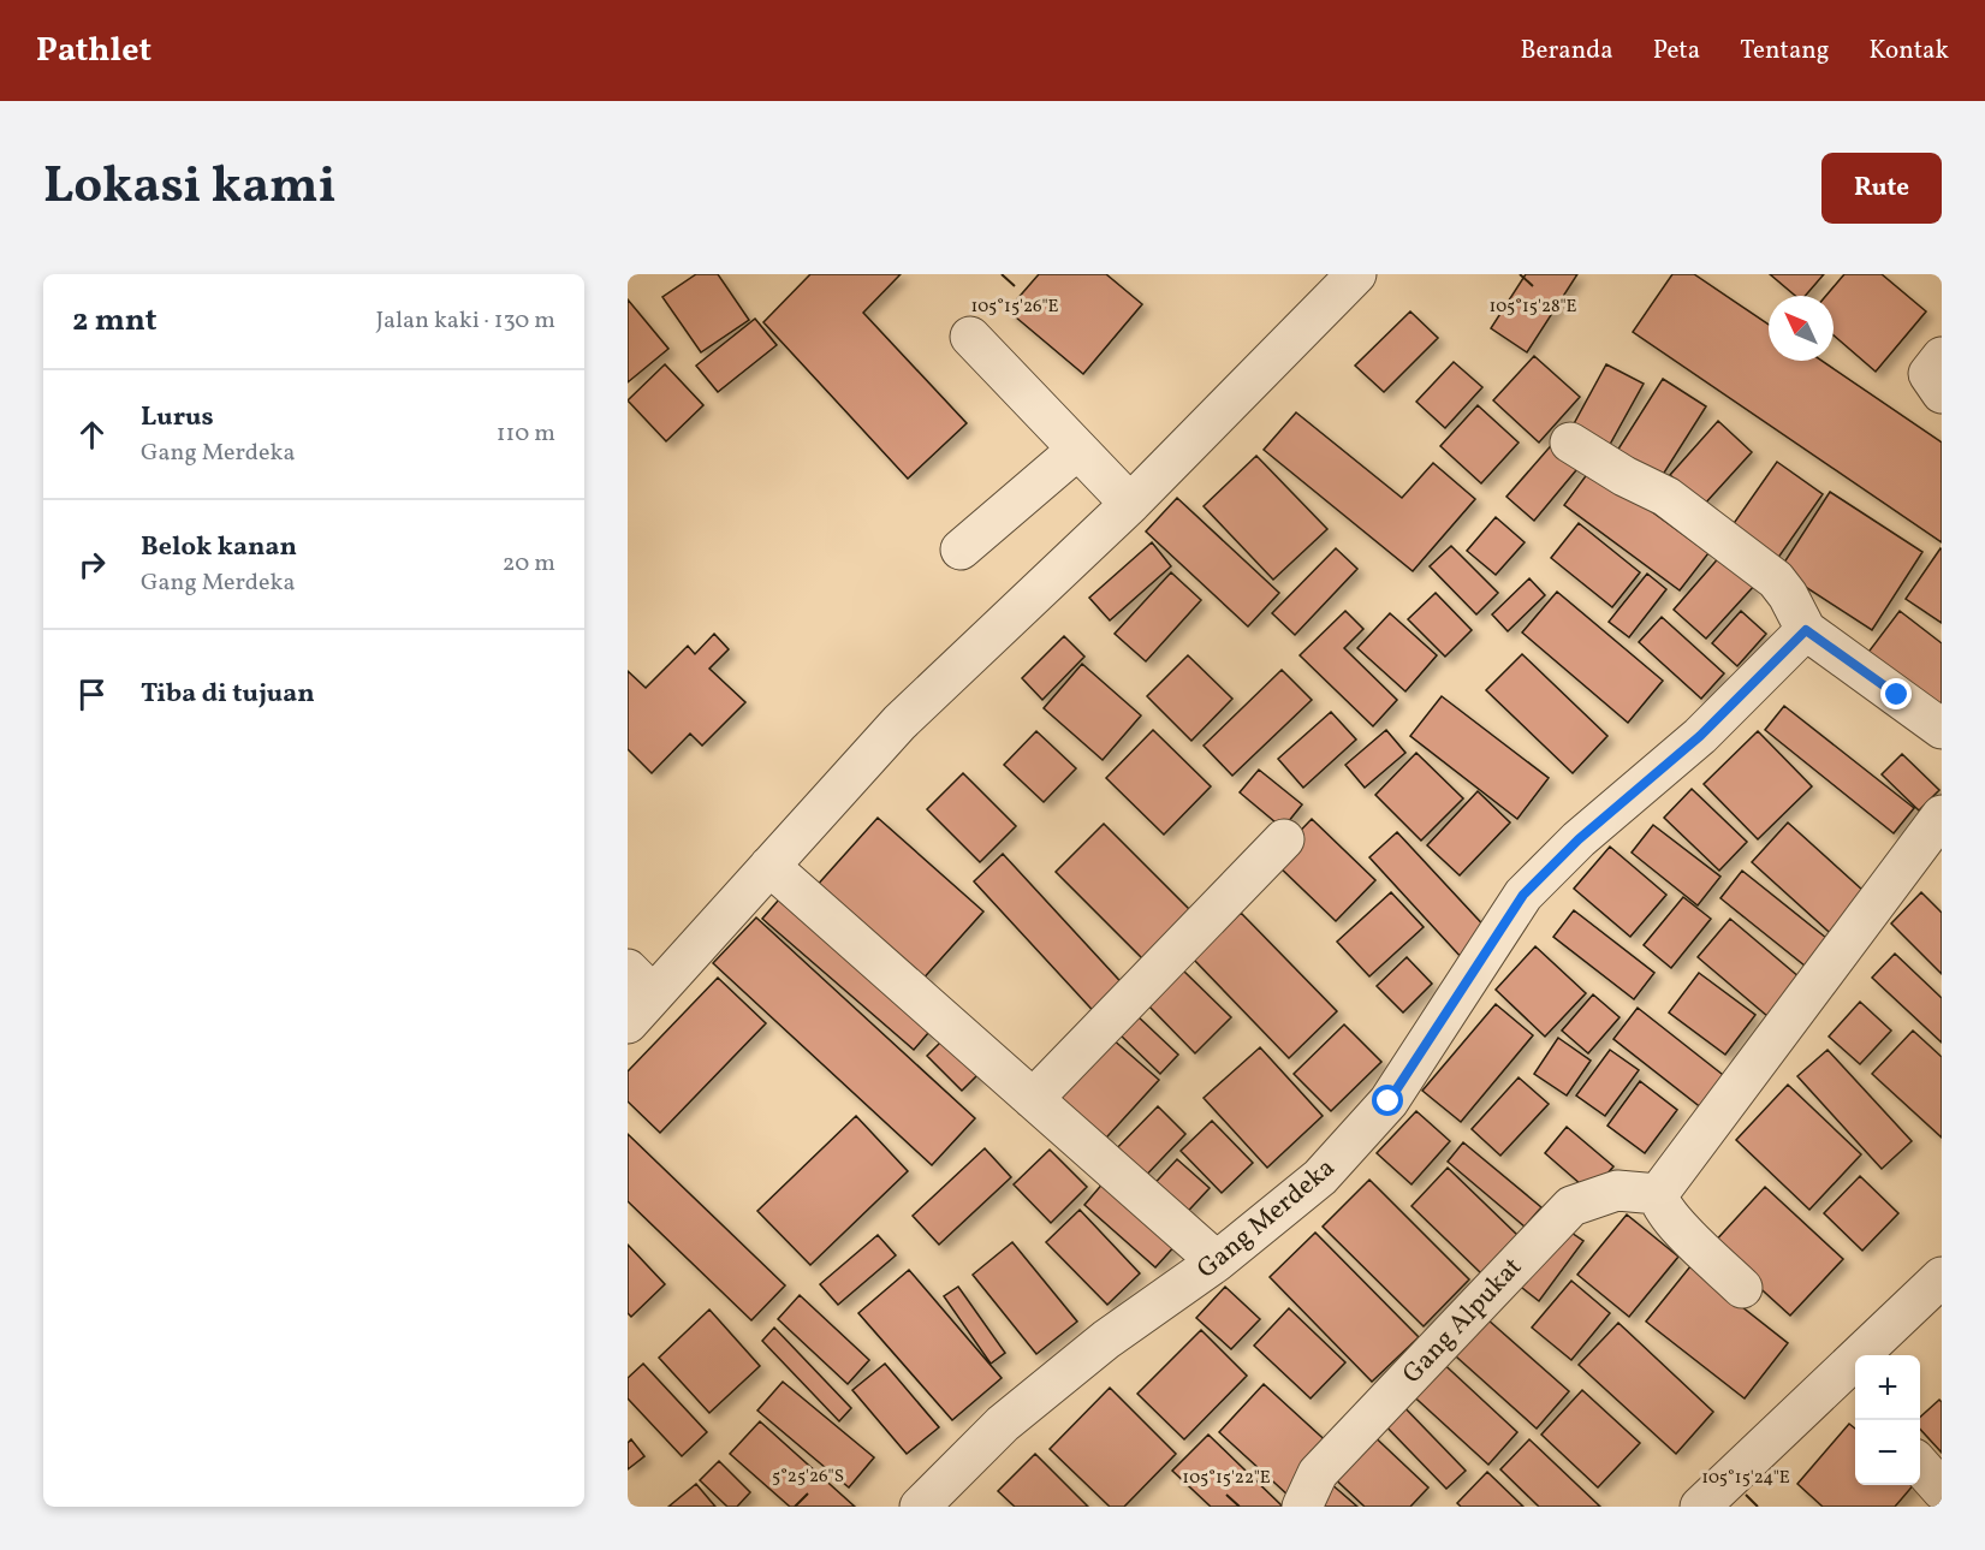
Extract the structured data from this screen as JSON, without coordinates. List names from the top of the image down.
{
  "streets": {
    "street": ["Gang Merdeka", "Gang Alpukat"]
  },
  "north": "top left",
  "page": {
    "header": "Pathlet",
    "nav": [
      "Beranda",
      "Peta",
      "Tentang",
      "Kontak"
    ],
    "title": "Lokasi kami",
    "buttons": "Rute",
    "heading": ["2 mnt", "Jalan kaki · 130 m"],
    "list": [
      ["Lurus", "Gang Merdeka", "110 m"],
      ["Belok kanan", "Gang Merdeka", "20 m"],
      "Tiba di tujuan"
    ],
    "map_buttons": ["+", "−"]
  },
  "coordinates": [
    "105°15'26\"E",
    "105°15'28\"E",
    "5°25'26\"S",
    "105°15'22\"E",
    "105°15'24\"E"
  ]
}
